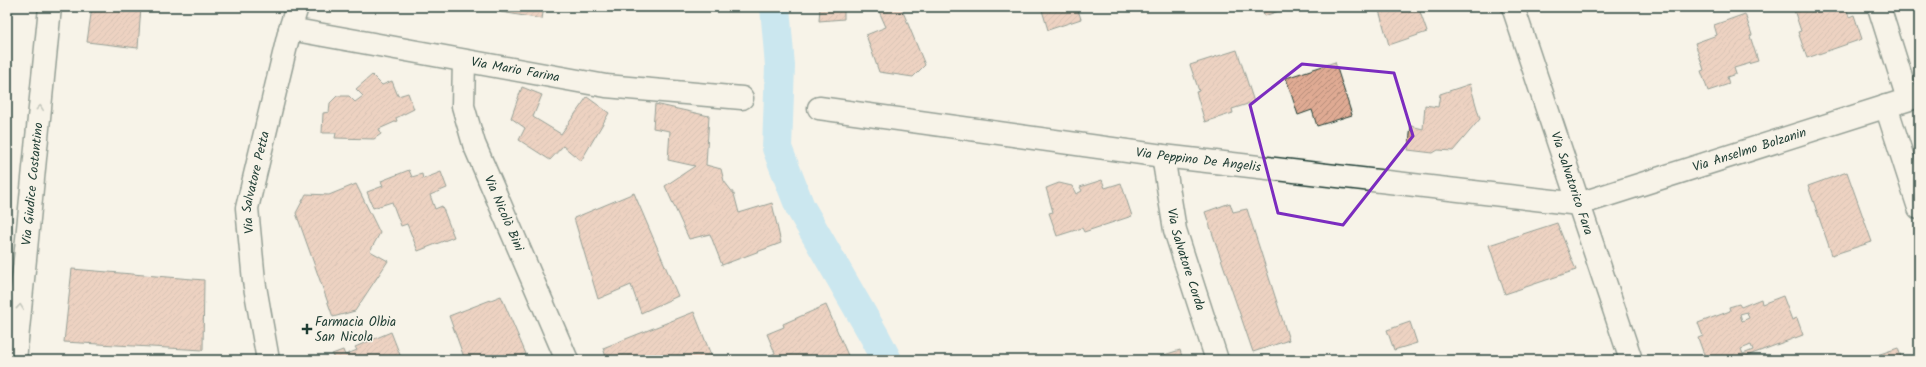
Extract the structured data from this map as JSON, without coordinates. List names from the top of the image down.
{
  "streets": {
    "street": [
      "Via Mario Farina",
      "Via Anselmo Bolzanin",
      "Via Peppino De Angelis",
      "Via Salvatore Petta",
      "Via Salvatorico Fara",
      "Via Giudice Costantino",
      "Via Nicolò Bini",
      "Via Salvatore Corda"
    ]
  },
  "crossings": [
    ["Via Mario Farina", "Via Salvatore Petta"],
    ["Via Mario Farina", "Via Nicolò Bini"],
    ["Via Anselmo Bolzanin", "Via Peppino De Angelis"],
    ["Via Anselmo Bolzanin", "Via Salvatorico Fara"],
    ["Via Peppino De Angelis", "Via Salvatorico Fara"],
    ["Via Peppino De Angelis", "Via Salvatore Corda"]
  ],
  "one_way": ["Via Giudice Costantino"],
  "places": {
    "health": ["Farmacia Olbia San Nicola"]
  }
}
